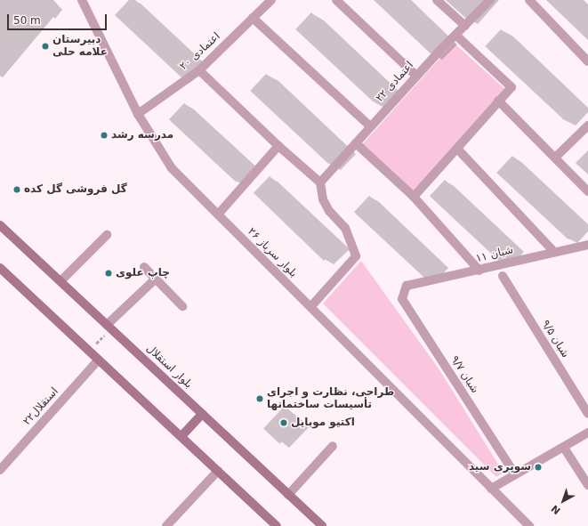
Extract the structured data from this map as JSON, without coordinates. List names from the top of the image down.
{
  "streets": {
    "main road": ["بلوار استقلال"],
    "street": [
      "۲۰ اعتمادی",
      "۲۲ اعتمادی",
      "۲۶ بلوار سرباز",
      "۱۱ شبان",
      "۹/۵ شبان",
      "۹/۷ شبان",
      "استقلال۲۲"
    ]
  },
  "crossings": [
    ["۲۰ اعتمادی", "۲۶ بلوار سرباز"],
    ["۱۱ شبان", "۹/۷ شبان"]
  ],
  "places": [
    "دبیرستان علامه حلی",
    "مدرسه رشد",
    "گل فروشی گل کده",
    "چاپ علوی",
    "طراحی، نظارت و اجرای تأسیسات ساختمانها",
    "اکتیو موبایل",
    "سوپری سید"
  ],
  "scale_bar": "50 m",
  "north": "bottom left"
}
